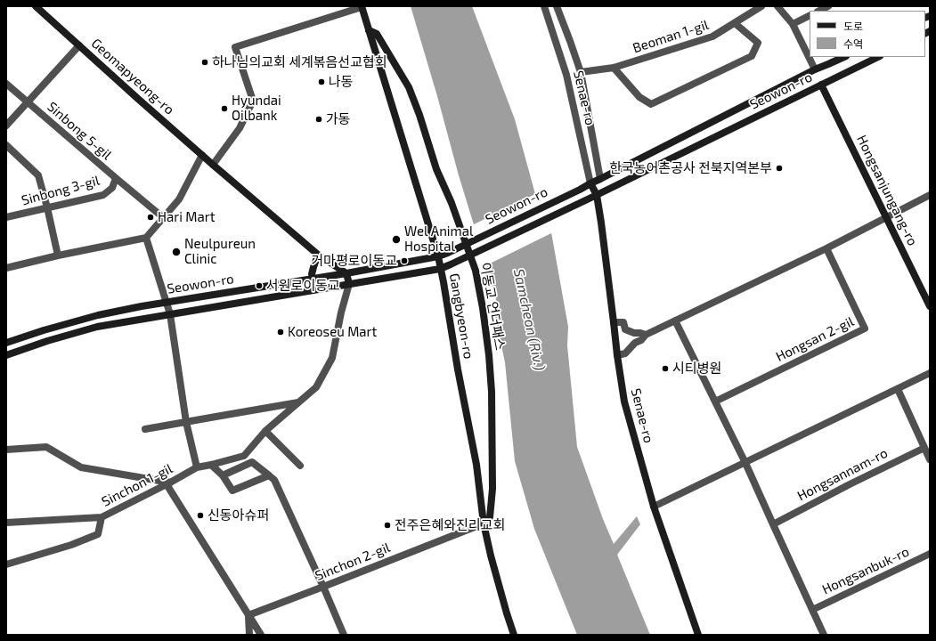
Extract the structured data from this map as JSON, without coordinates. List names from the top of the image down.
{
  "streets": {
    "street": [
      "Beoman 1-gil",
      "Geomapyeong-ro",
      "Seowon-ro",
      "Senae-ro",
      "Sinbong 5-gil",
      "Sinbong 3-gil",
      "Hongsanjungang-ro",
      "이동교 언더패스",
      "Gangbyeon-ro",
      "Hongsan 2-gil",
      "Hongsannam-ro",
      "Sinchon 1-gil",
      "Sinchon 2-gil",
      "Hongsanbuk-ro"
    ]
  },
  "crossings": [
    ["Beoman 1-gil", "Senae-ro"],
    ["Geomapyeong-ro", "Seowon-ro"],
    ["Geomapyeong-ro", "Sinbong 5-gil"],
    ["Seowon-ro", "Senae-ro"],
    ["Seowon-ro", "Hongsanjungang-ro"],
    ["Seowon-ro", "Gangbyeon-ro"],
    ["Seowon-ro", "Sinchon 1-gil"],
    ["Sinbong 5-gil", "Sinbong 3-gil"],
    ["이동교 언더패스", "Gangbyeon-ro"],
    ["이동교 언더패스", "Sinchon 2-gil"],
    ["Gangbyeon-ro", "Sinchon 2-gil"],
    ["Hongsannam-ro", "Hongsanbuk-ro"]
  ],
  "water": ["Samcheon (Riv.)"],
  "places": [
    "하나님의교회 세계볶음선교협회",
    "나동",
    "Hyundai Oilbank",
    "가동",
    "한국농어촌공사 전북지역본부",
    "Hari Mart",
    "Wel Animal Hospital",
    "Neulpureun Clinic",
    "거마평로이동교",
    "서원로이동교",
    "Koreoseu Mart",
    "시티병원",
    "신동아슈퍼",
    "전주은혜와진리교회"
  ],
  "legend": ["도로", "수역"]
}
